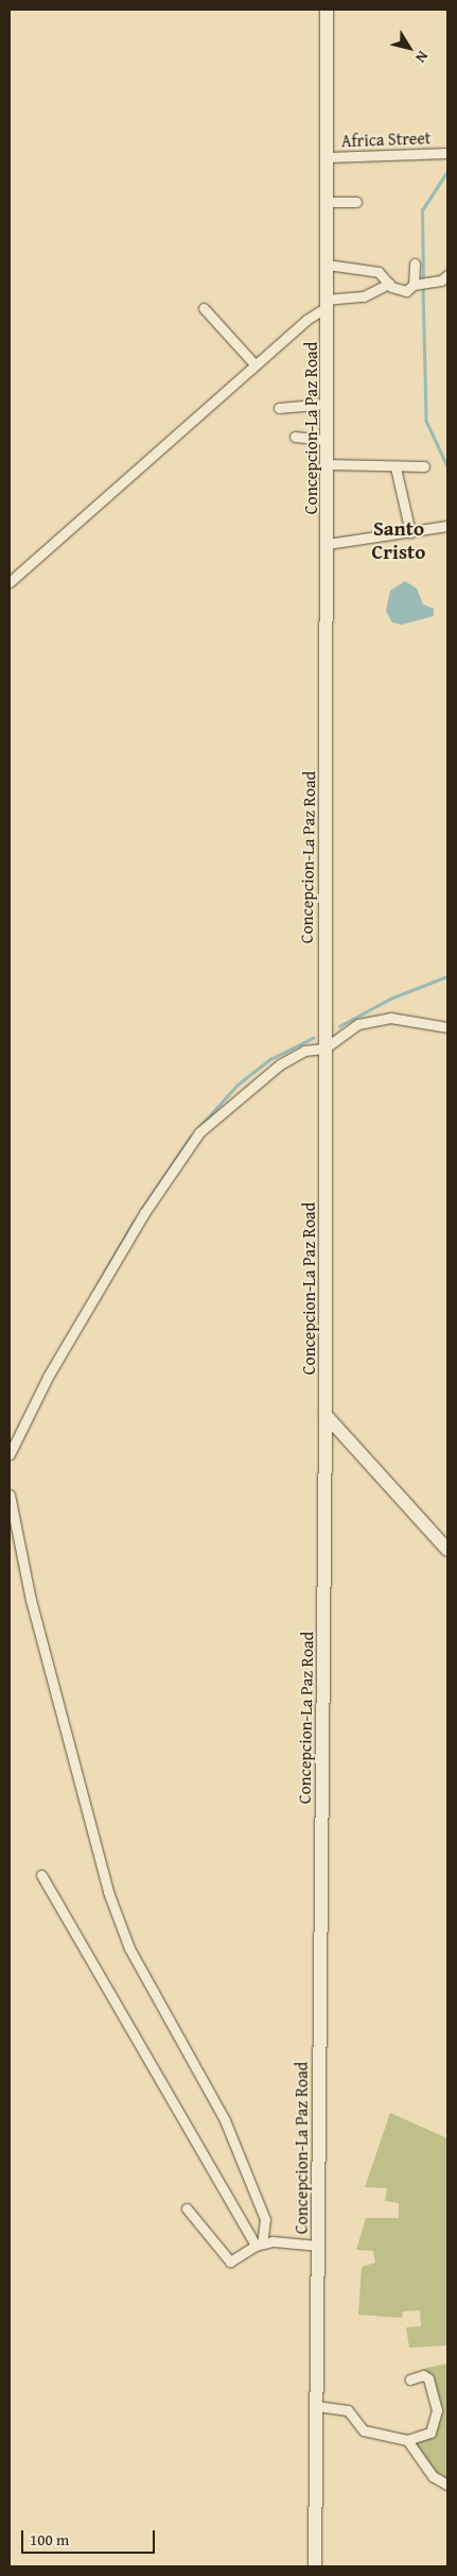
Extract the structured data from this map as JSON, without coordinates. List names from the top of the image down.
{
  "streets": {
    "main road": ["Concepcion-La Paz Road"],
    "street": ["Africa Street"]
  },
  "crossings": [
    ["Africa Street", "Concepcion-La Paz Road"]
  ],
  "districts": ["Santo Cristo"],
  "scale_bar": "100 m",
  "north": "bottom right"
}
